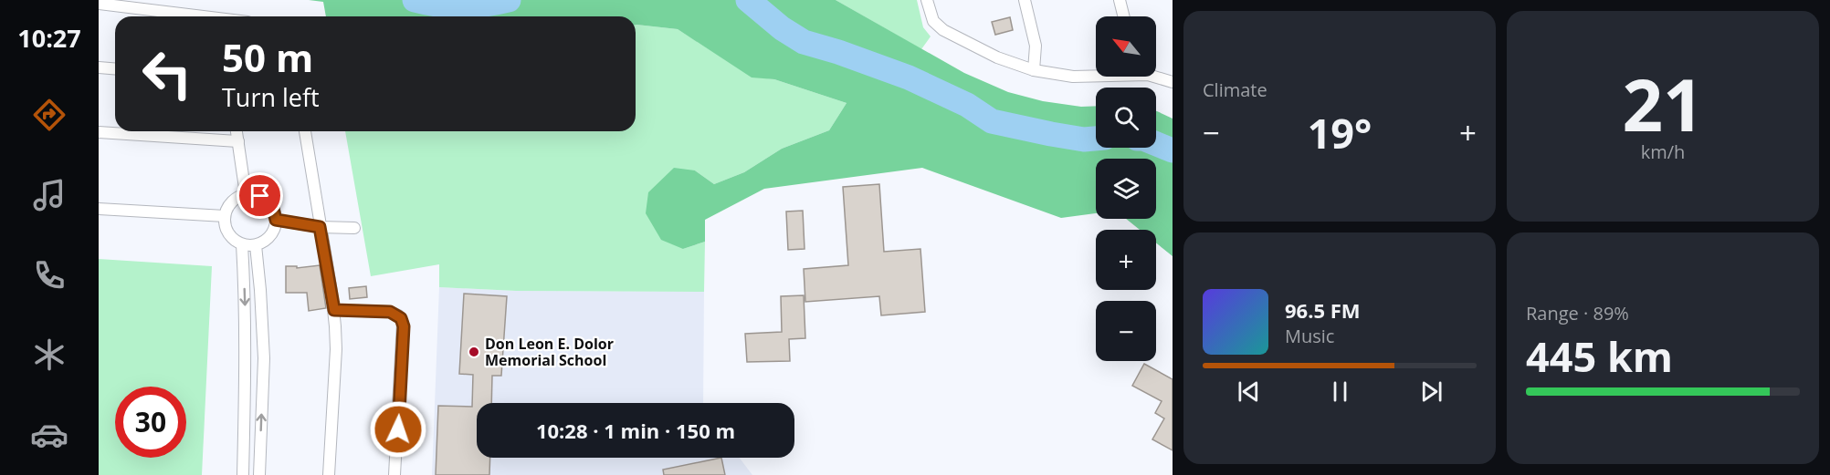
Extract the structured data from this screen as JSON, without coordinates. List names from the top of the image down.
{
  "places": ["Don Leon E. Dolor Memorial School"],
  "north": "top left",
  "page": {
    "tabs": "10:27",
    "tile": [
      "Climate",
      ["21", "km/h"],
      ["Range · 89%", "445 km"]
    ],
    "map_buttons": ["+", "−"],
    "turn": ["50 m", "Turn left"],
    "heat": ["−", "19°", "+"],
    "song": ["96.5 FM", "Music"],
    "limit": "30",
    "trip": "10:28 · 1 min · 150 m"
  }
}
